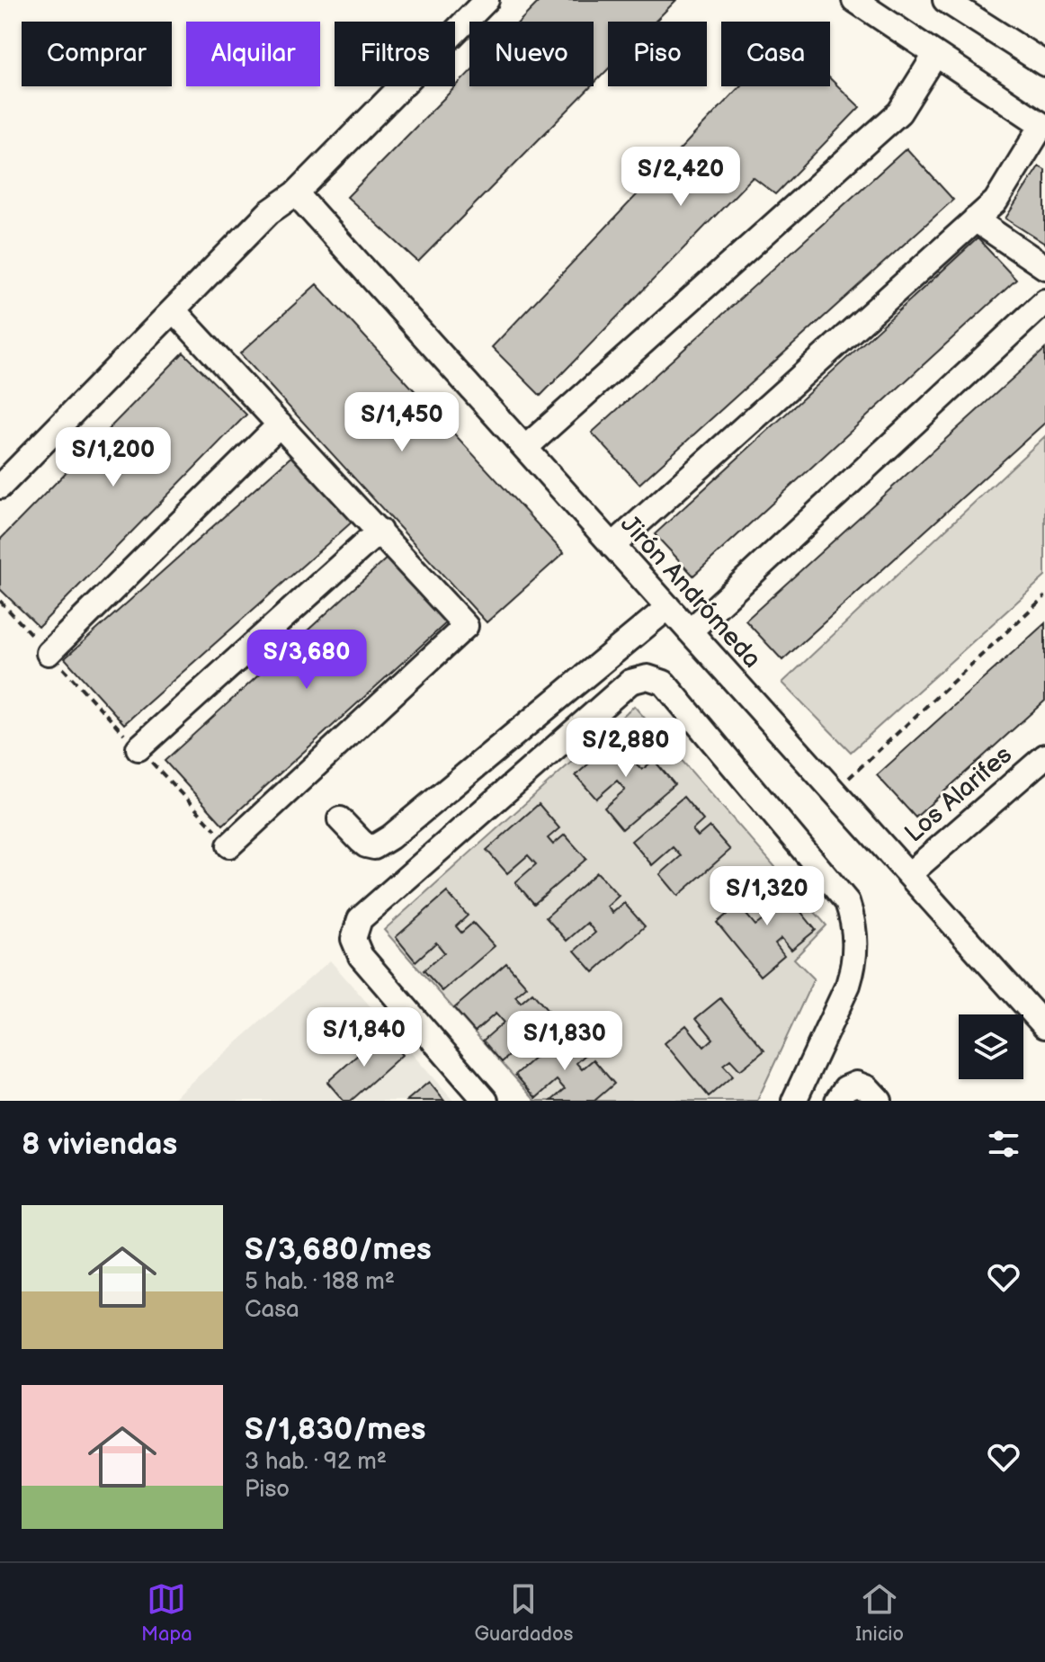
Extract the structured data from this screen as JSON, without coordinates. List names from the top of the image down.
{
  "streets": {
    "street": ["Jirón Andrómeda", "Los Alarifes"]
  },
  "crossings": [
    ["Jirón Andrómeda", "Los Alarifes"]
  ],
  "page": {
    "chip": [
      "Comprar",
      "Alquilar",
      "Filtros",
      "Nuevo",
      "Piso",
      "Casa"
    ],
    "price": [
      "S/2,420",
      "S/1,450",
      "S/1,200",
      "S/3,680",
      "S/2,880",
      "S/1,320",
      "S/1,840",
      "S/1,830"
    ],
    "heading": "8 viviendas",
    "list": [
      {
        "name": "S/3,680/mes",
        "note": "5 hab. · 188 m² · Casa"
      },
      {
        "name": "S/1,830/mes",
        "note": "3 hab. · 92 m² · Piso"
      }
    ],
    "tabs": ["Mapa", "Guardados", "Inicio"]
  }
}
